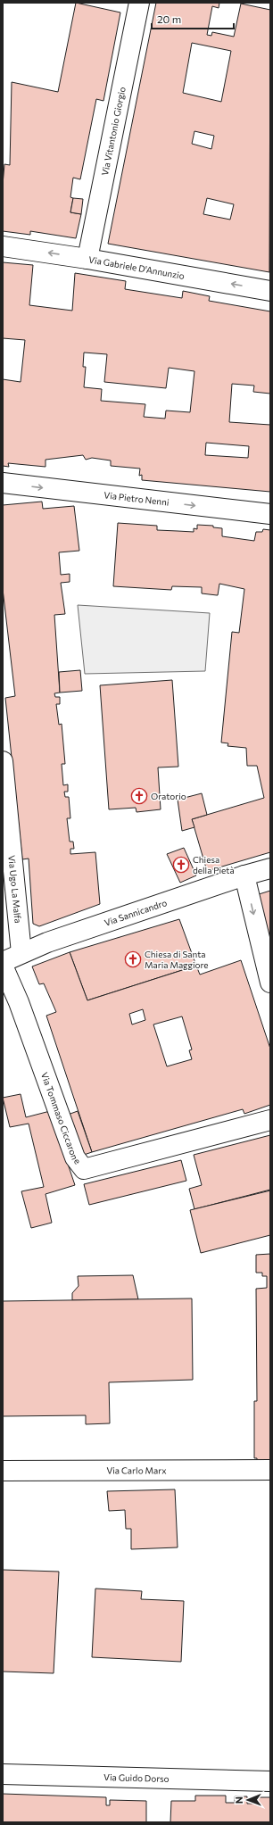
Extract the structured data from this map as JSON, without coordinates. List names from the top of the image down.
{
  "streets": {
    "street": [
      "Via Vitantonio Giorgio",
      "Via Gabriele D'Annunzio",
      "Via Pietro Nenni",
      "Via Ugo La Malfa",
      "Via Sannicandro",
      "Via Tommaso Ciccarone",
      "Via Carlo Marx",
      "Via Guido Dorso"
    ]
  },
  "crossings": [
    ["Via Vitantonio Giorgio", "Via Gabriele D'Annunzio"],
    ["Via Ugo La Malfa", "Via Sannicandro"]
  ],
  "one_way": ["Via Gabriele D'Annunzio", "Via Pietro Nenni"],
  "places": {
    "church": ["Oratorio", "Chiesa della Pietà", "Chiesa di Santa Maria Maggiore"]
  },
  "scale_bar": "20 m",
  "north": "left"
}
